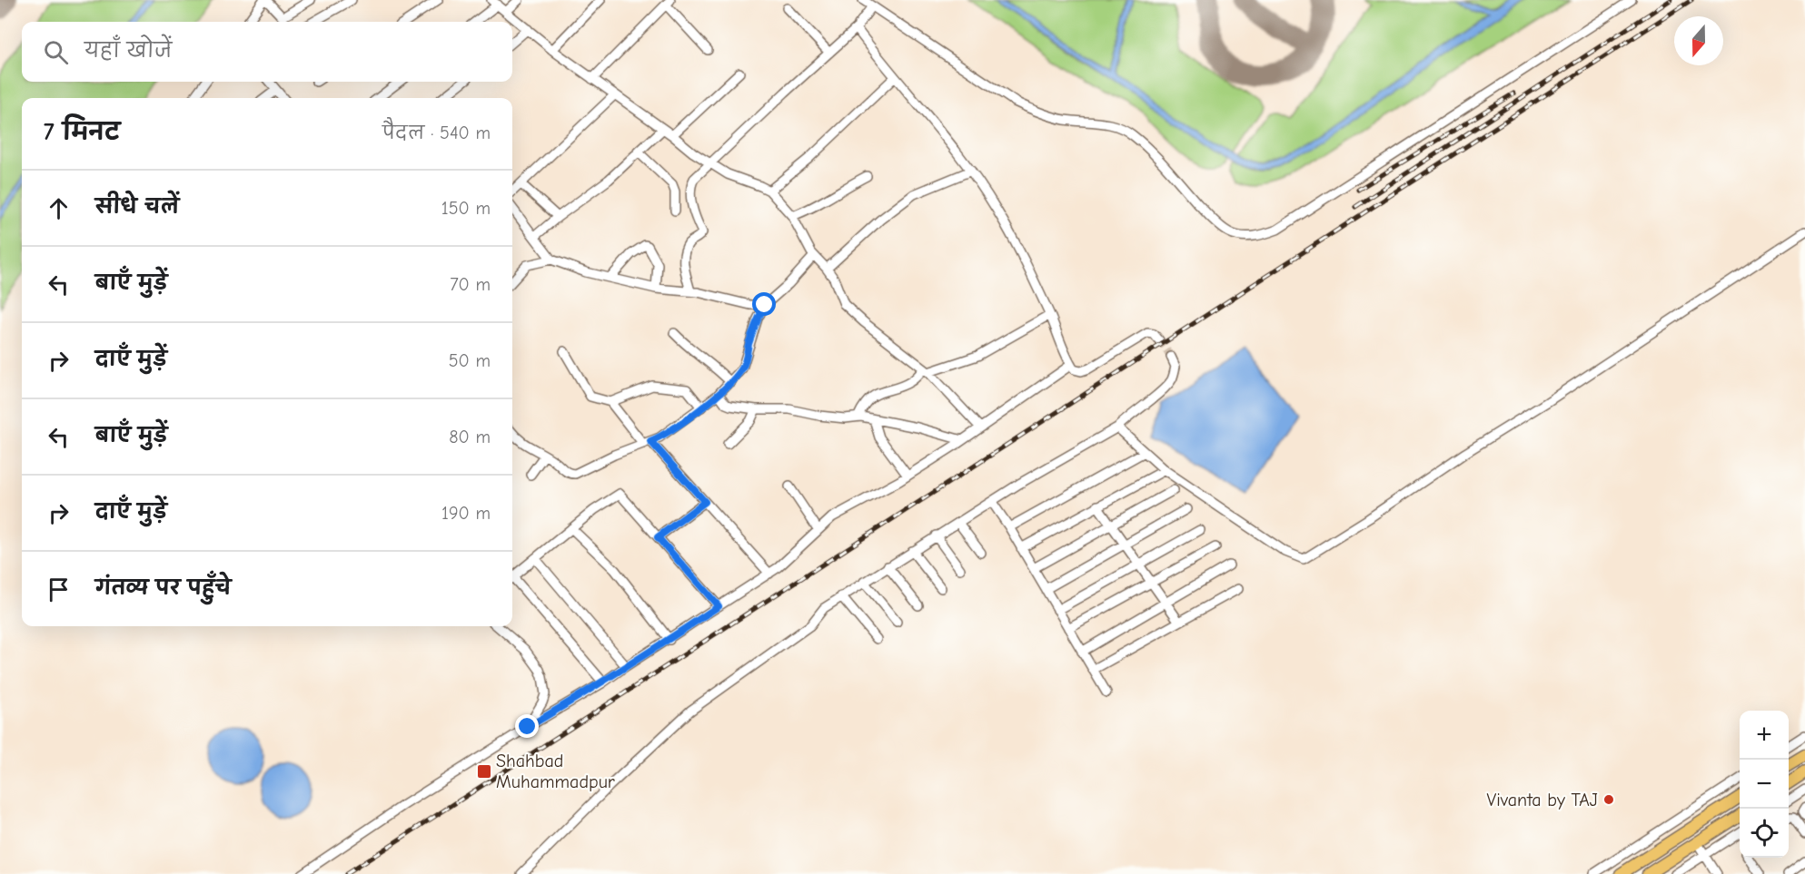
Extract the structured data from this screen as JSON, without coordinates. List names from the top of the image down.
{
  "places": {
    "transit": ["Shahbad Muhammadpur"],
    "other": ["Vivanta by TAJ"]
  },
  "north": "bottom",
  "page": {
    "search": "यहाँ खोजें",
    "heading": ["7 मिनट", "पैदल · 540 m"],
    "list": [
      ["सीधे चलें", "150 m"],
      ["बाएँ मुड़ें", "70 m"],
      ["दाएँ मुड़ें", "50 m"],
      ["बाएँ मुड़ें", "80 m"],
      ["दाएँ मुड़ें", "190 m"],
      "गंतव्य पर पहुँचे"
    ],
    "map_buttons": ["+", "−"]
  }
}
